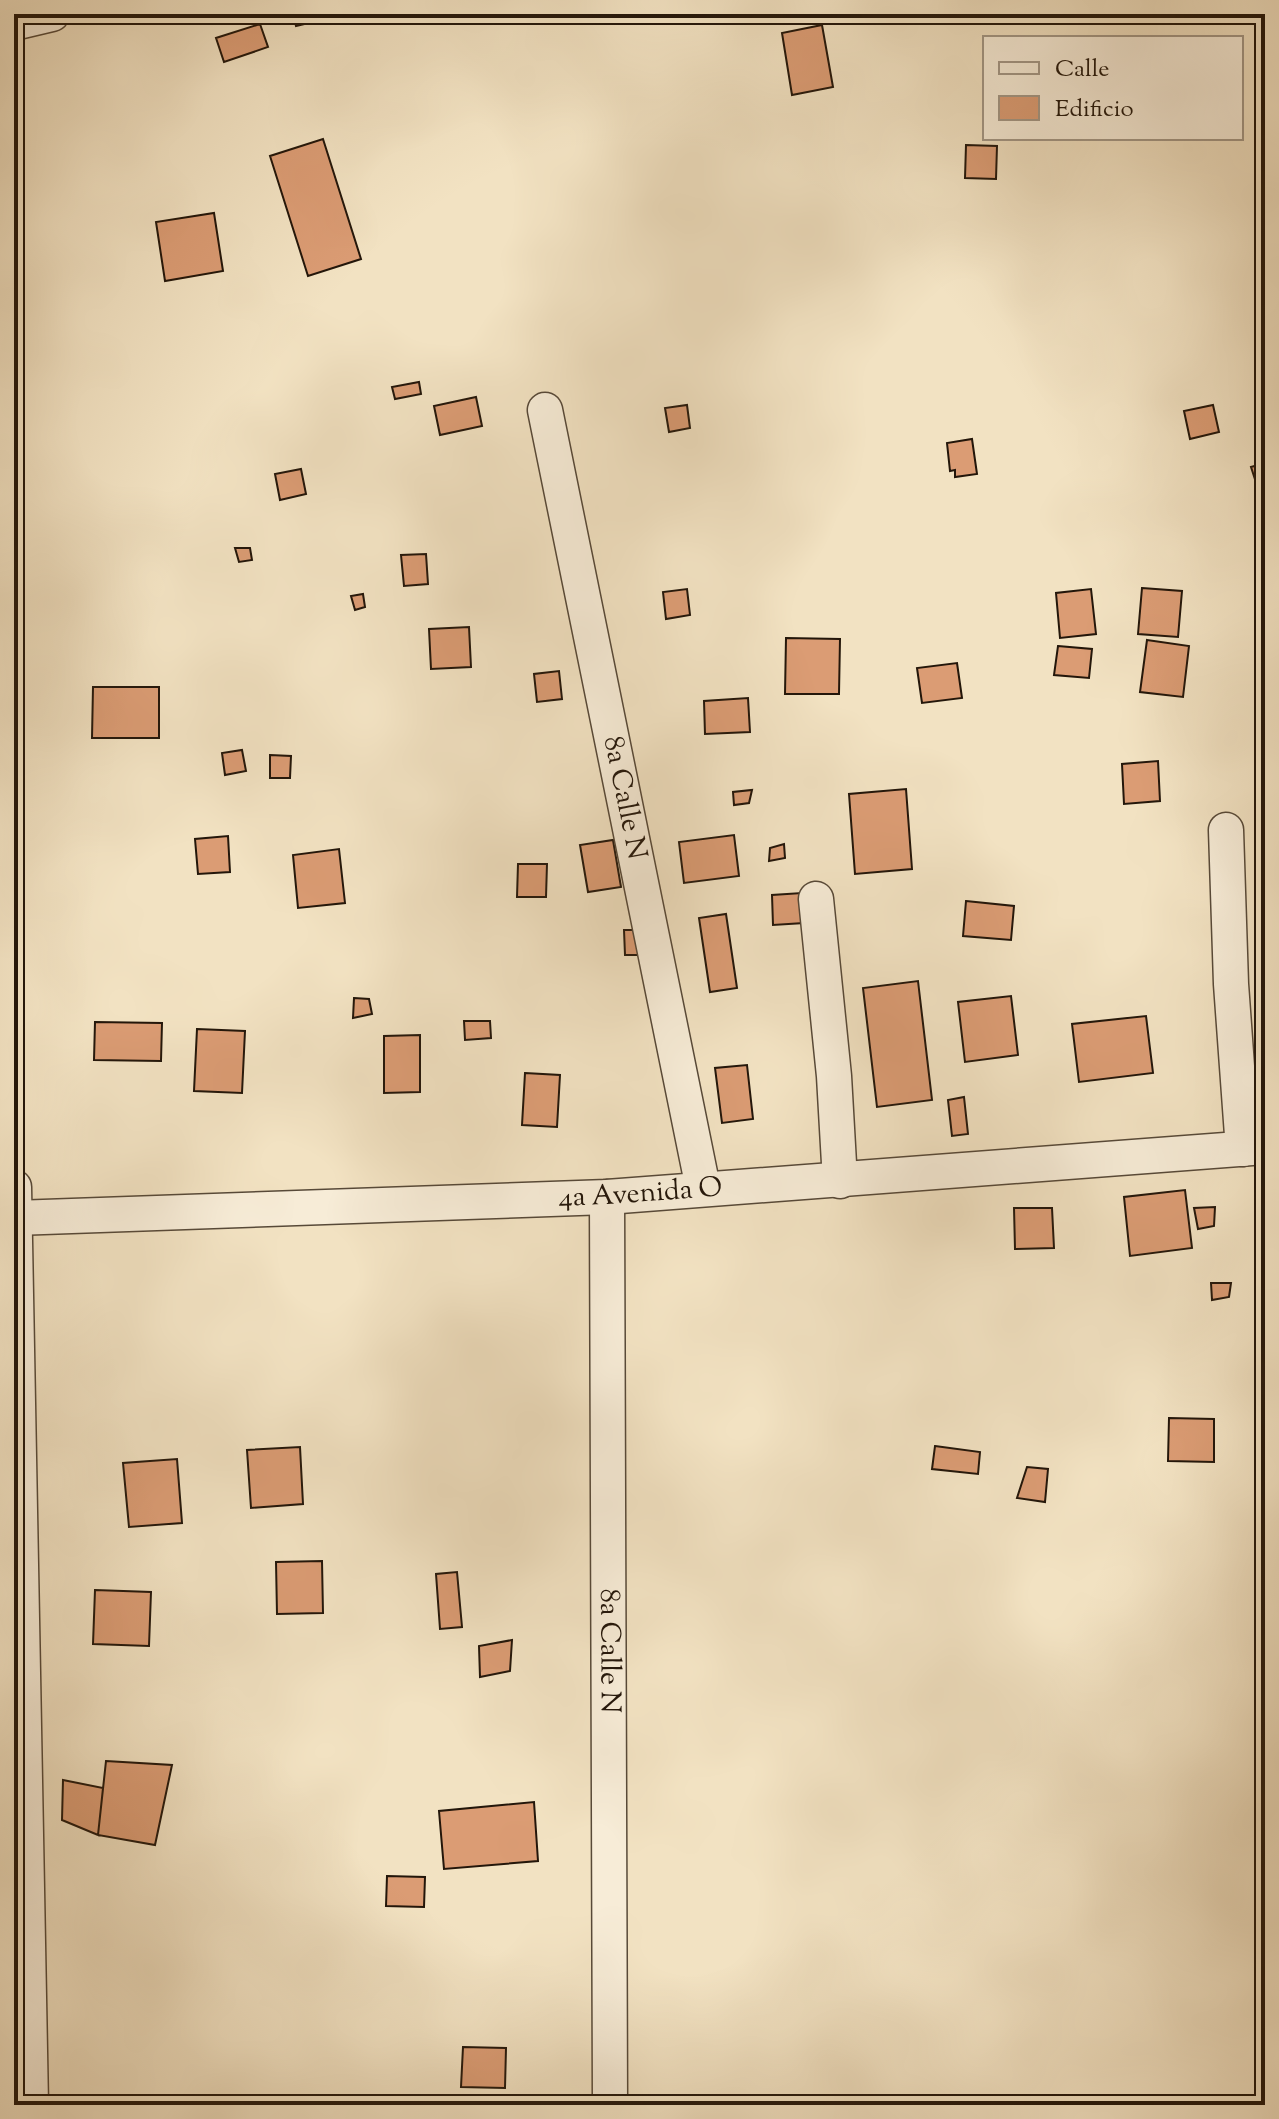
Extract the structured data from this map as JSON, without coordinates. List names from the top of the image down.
{
  "streets": {
    "street": ["8a Calle N", "4a Avenida O"]
  },
  "crossings": [
    ["8a Calle N", "4a Avenida O"]
  ],
  "legend": ["Calle", "Edificio"]
}
